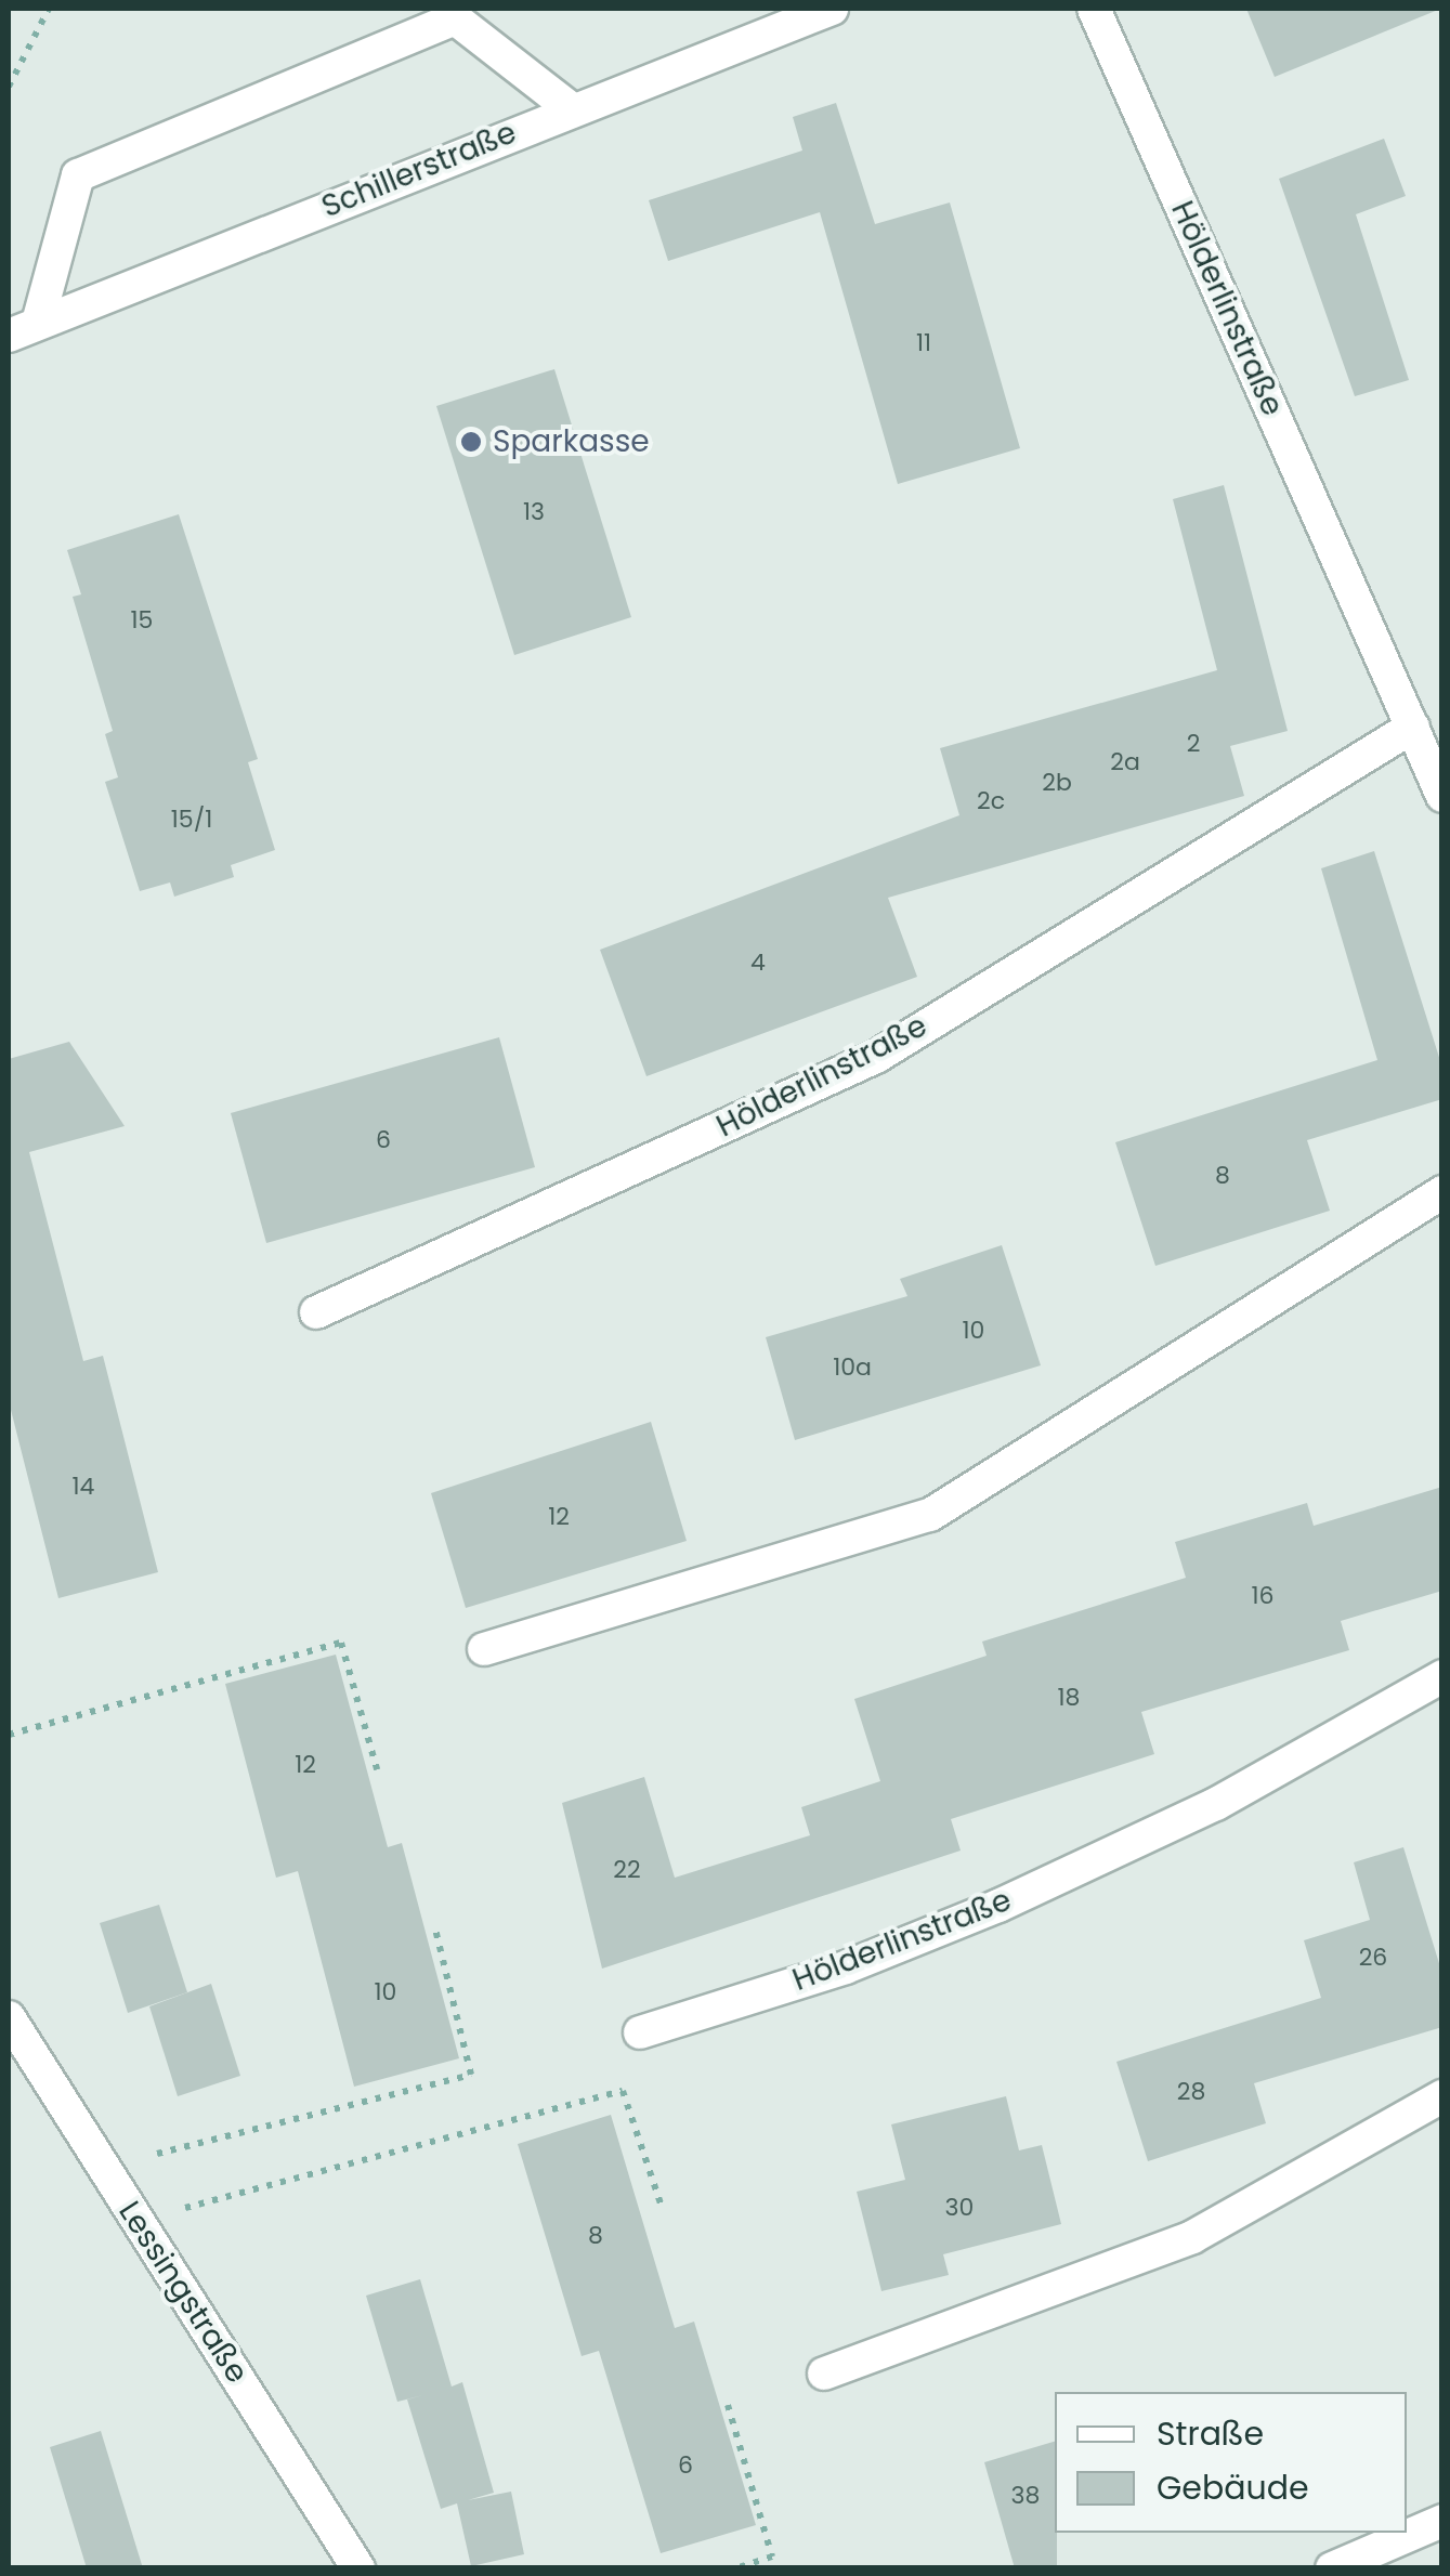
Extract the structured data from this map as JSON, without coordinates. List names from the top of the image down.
{
  "streets": {
    "street": ["Schillerstraße", "Hölderlinstraße", "Lessingstraße"]
  },
  "places": ["Sparkasse"],
  "house_numbers": [
    "11",
    "13",
    "15",
    "2",
    "2a",
    "2b",
    "2c",
    "15/1",
    "4",
    "6",
    "8",
    "10",
    "10a",
    "14",
    "12",
    "16",
    "18",
    "12",
    "22",
    "26",
    "10",
    "28",
    "30",
    "8",
    "6",
    "38"
  ],
  "legend": ["Straße", "Gebäude"]
}
